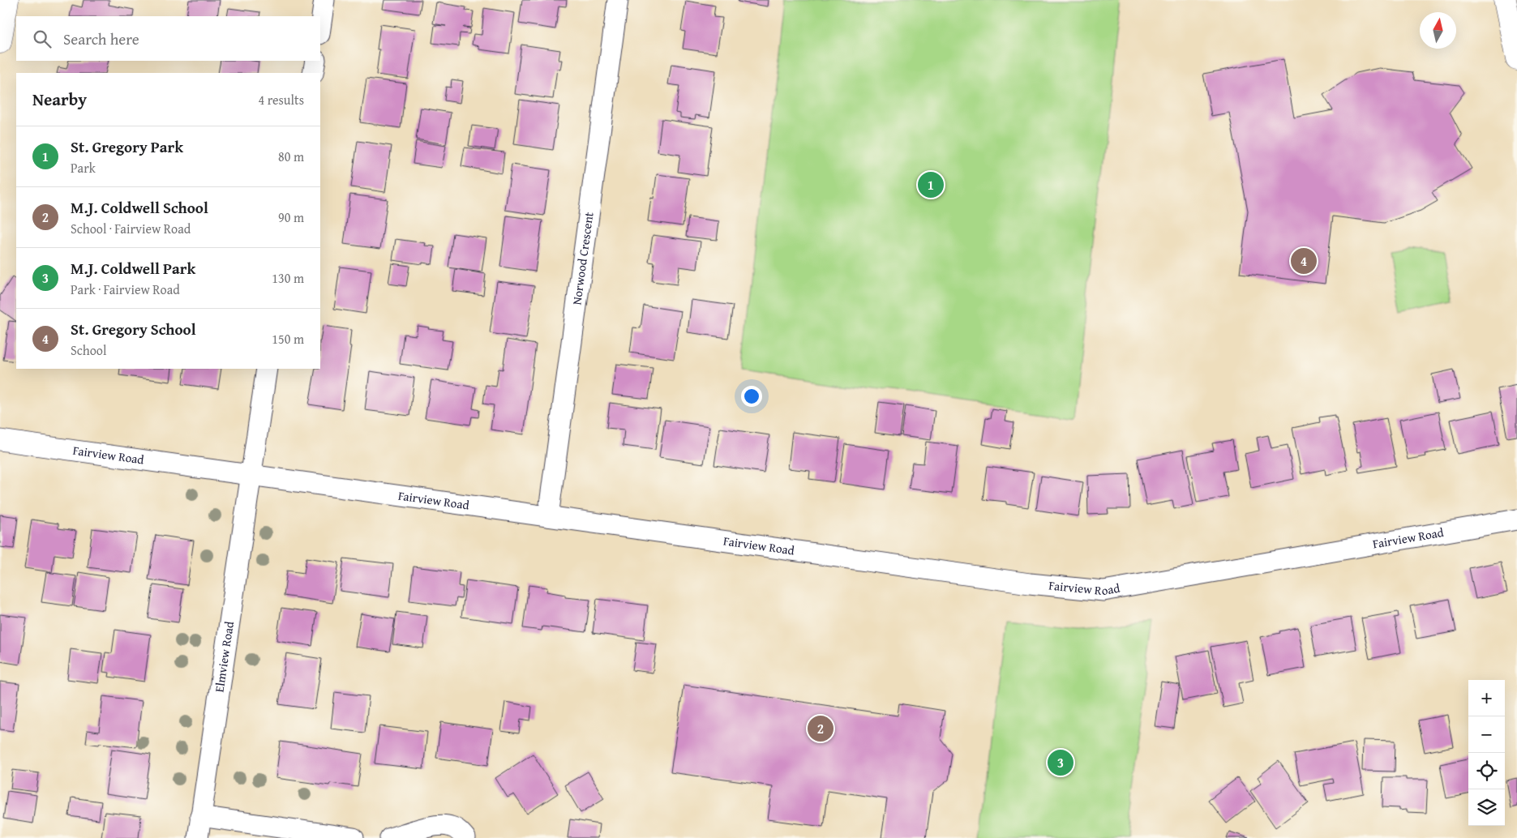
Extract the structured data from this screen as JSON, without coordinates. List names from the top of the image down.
{
  "streets": {
    "street": ["Norwood Crescent", "Fairview Road", "Elmview Road"]
  },
  "crossings": [
    ["Norwood Crescent", "Fairview Road"],
    ["Fairview Road", "Elmview Road"]
  ],
  "north": "top",
  "page": {
    "search": "Search here",
    "heading": ["Nearby", "4 results"],
    "list": [
      {
        "mark": "1",
        "name": "St. Gregory Park",
        "note": "Park",
        "value": "80 m"
      },
      {
        "mark": "2",
        "name": "M.J. Coldwell School",
        "note": "School · Fairview Road",
        "value": "90 m"
      },
      {
        "mark": "3",
        "name": "M.J. Coldwell Park",
        "note": "Park · Fairview Road",
        "value": "130 m"
      },
      {
        "mark": "4",
        "name": "St. Gregory School",
        "note": "School",
        "value": "150 m"
      }
    ],
    "pins": [
      "1",
      "4",
      "2",
      "3"
    ],
    "map_buttons": ["+", "−"]
  }
}
